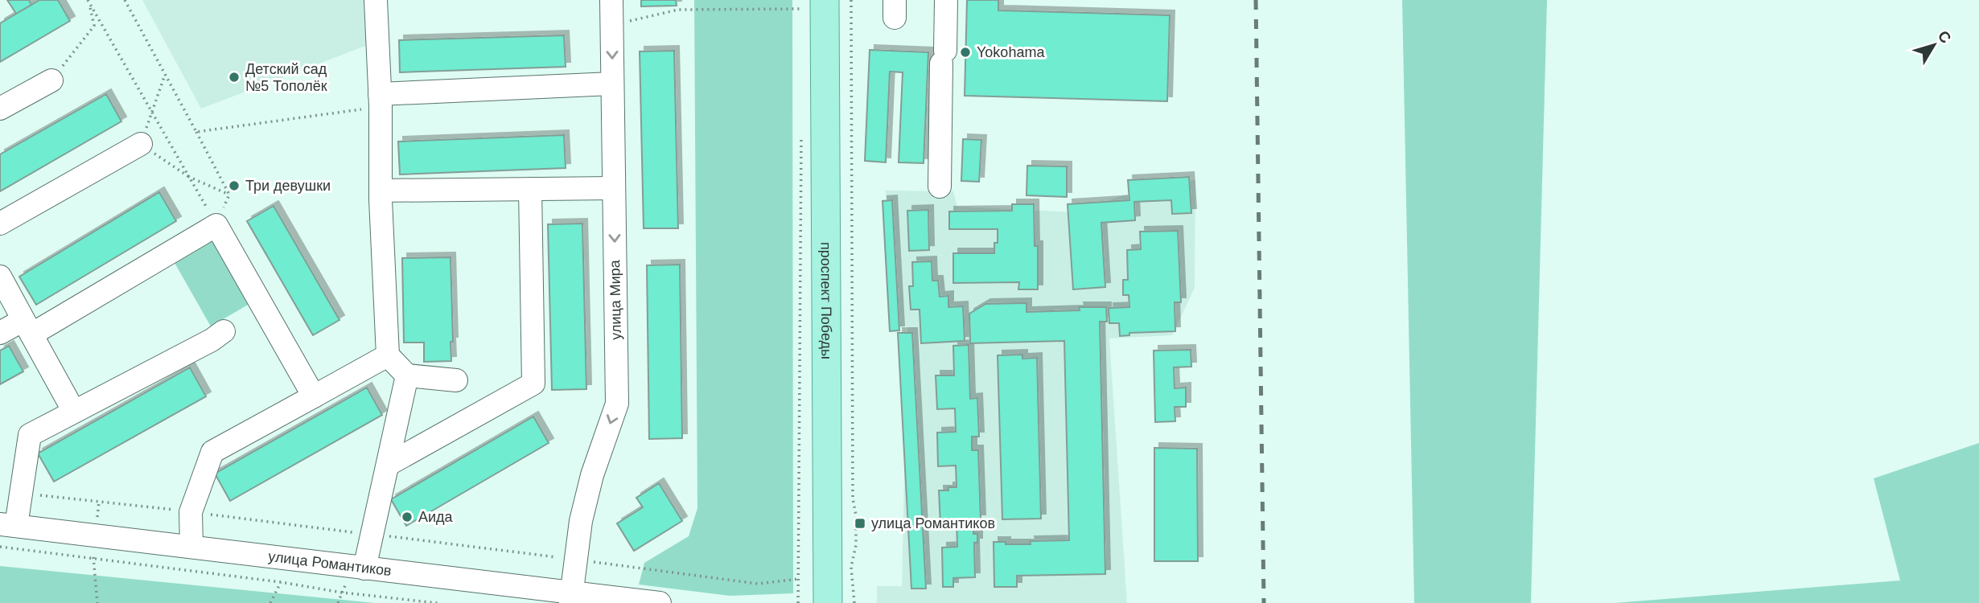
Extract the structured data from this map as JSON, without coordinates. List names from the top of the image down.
{
  "streets": {
    "main road": ["проспект Победы"],
    "street": ["улица Мира", "улица Романтиков"]
  },
  "crossings": [
    ["улица Мира", "улица Романтиков"]
  ],
  "one_way": ["улица Мира"],
  "places": {
    "other": [
      "Yokohama",
      "Детский сад №5 Тополёк",
      "Три девушки",
      "Аида"
    ],
    "transit": ["улица Романтиков"]
  },
  "north": "top right"
}
